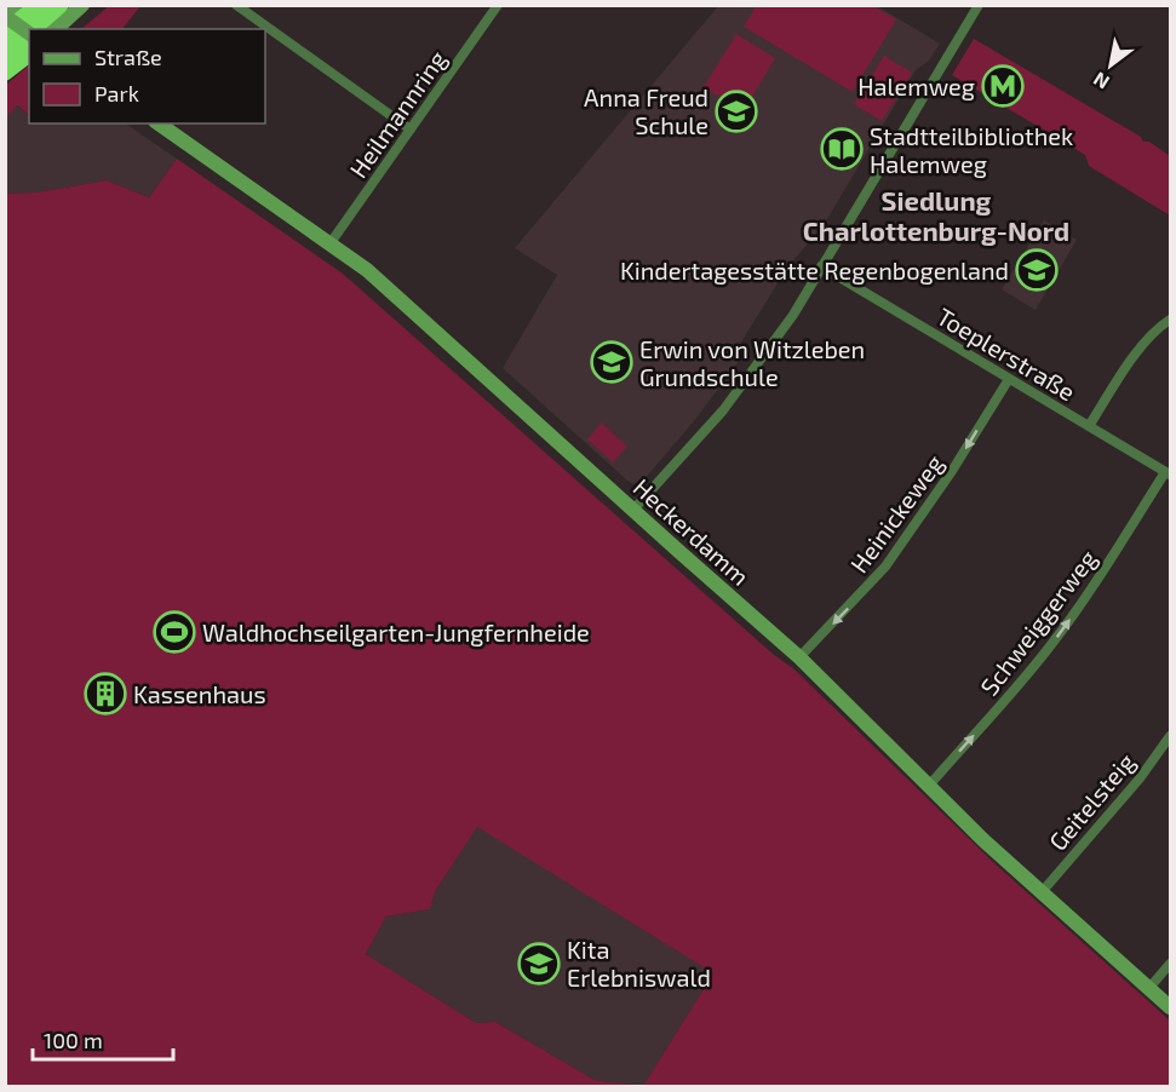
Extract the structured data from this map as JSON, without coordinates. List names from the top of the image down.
{
  "streets": {
    "street": [
      "Heilmannring",
      "Toeplerstraße",
      "Heinickeweg",
      "Heckerdamm",
      "Schweiggerweg",
      "Geitelsteig"
    ]
  },
  "crossings": [
    ["Heilmannring", "Heckerdamm"],
    ["Toeplerstraße", "Heinickeweg"],
    ["Toeplerstraße", "Schweiggerweg"],
    ["Heinickeweg", "Heckerdamm"],
    ["Heckerdamm", "Schweiggerweg"],
    ["Heckerdamm", "Geitelsteig"]
  ],
  "one_way": ["Heinickeweg", "Schweiggerweg"],
  "districts": ["Siedlung Charlottenburg-Nord"],
  "places": {
    "metro station": ["Halemweg"],
    "school or university": [
      "Anna Freud Schule",
      "Kindertagesstätte Regenbogenland",
      "Erwin von Witzleben Grundschule",
      "Kita Erlebniswald"
    ],
    "library": ["Stadtteilbibliothek Halemweg"],
    "sports": ["Waldhochseilgarten-Jungfernheide"],
    "building": ["Kassenhaus"]
  },
  "legend": ["Straße", "Park"],
  "scale_bar": "100 m",
  "north": "bottom left"
}
